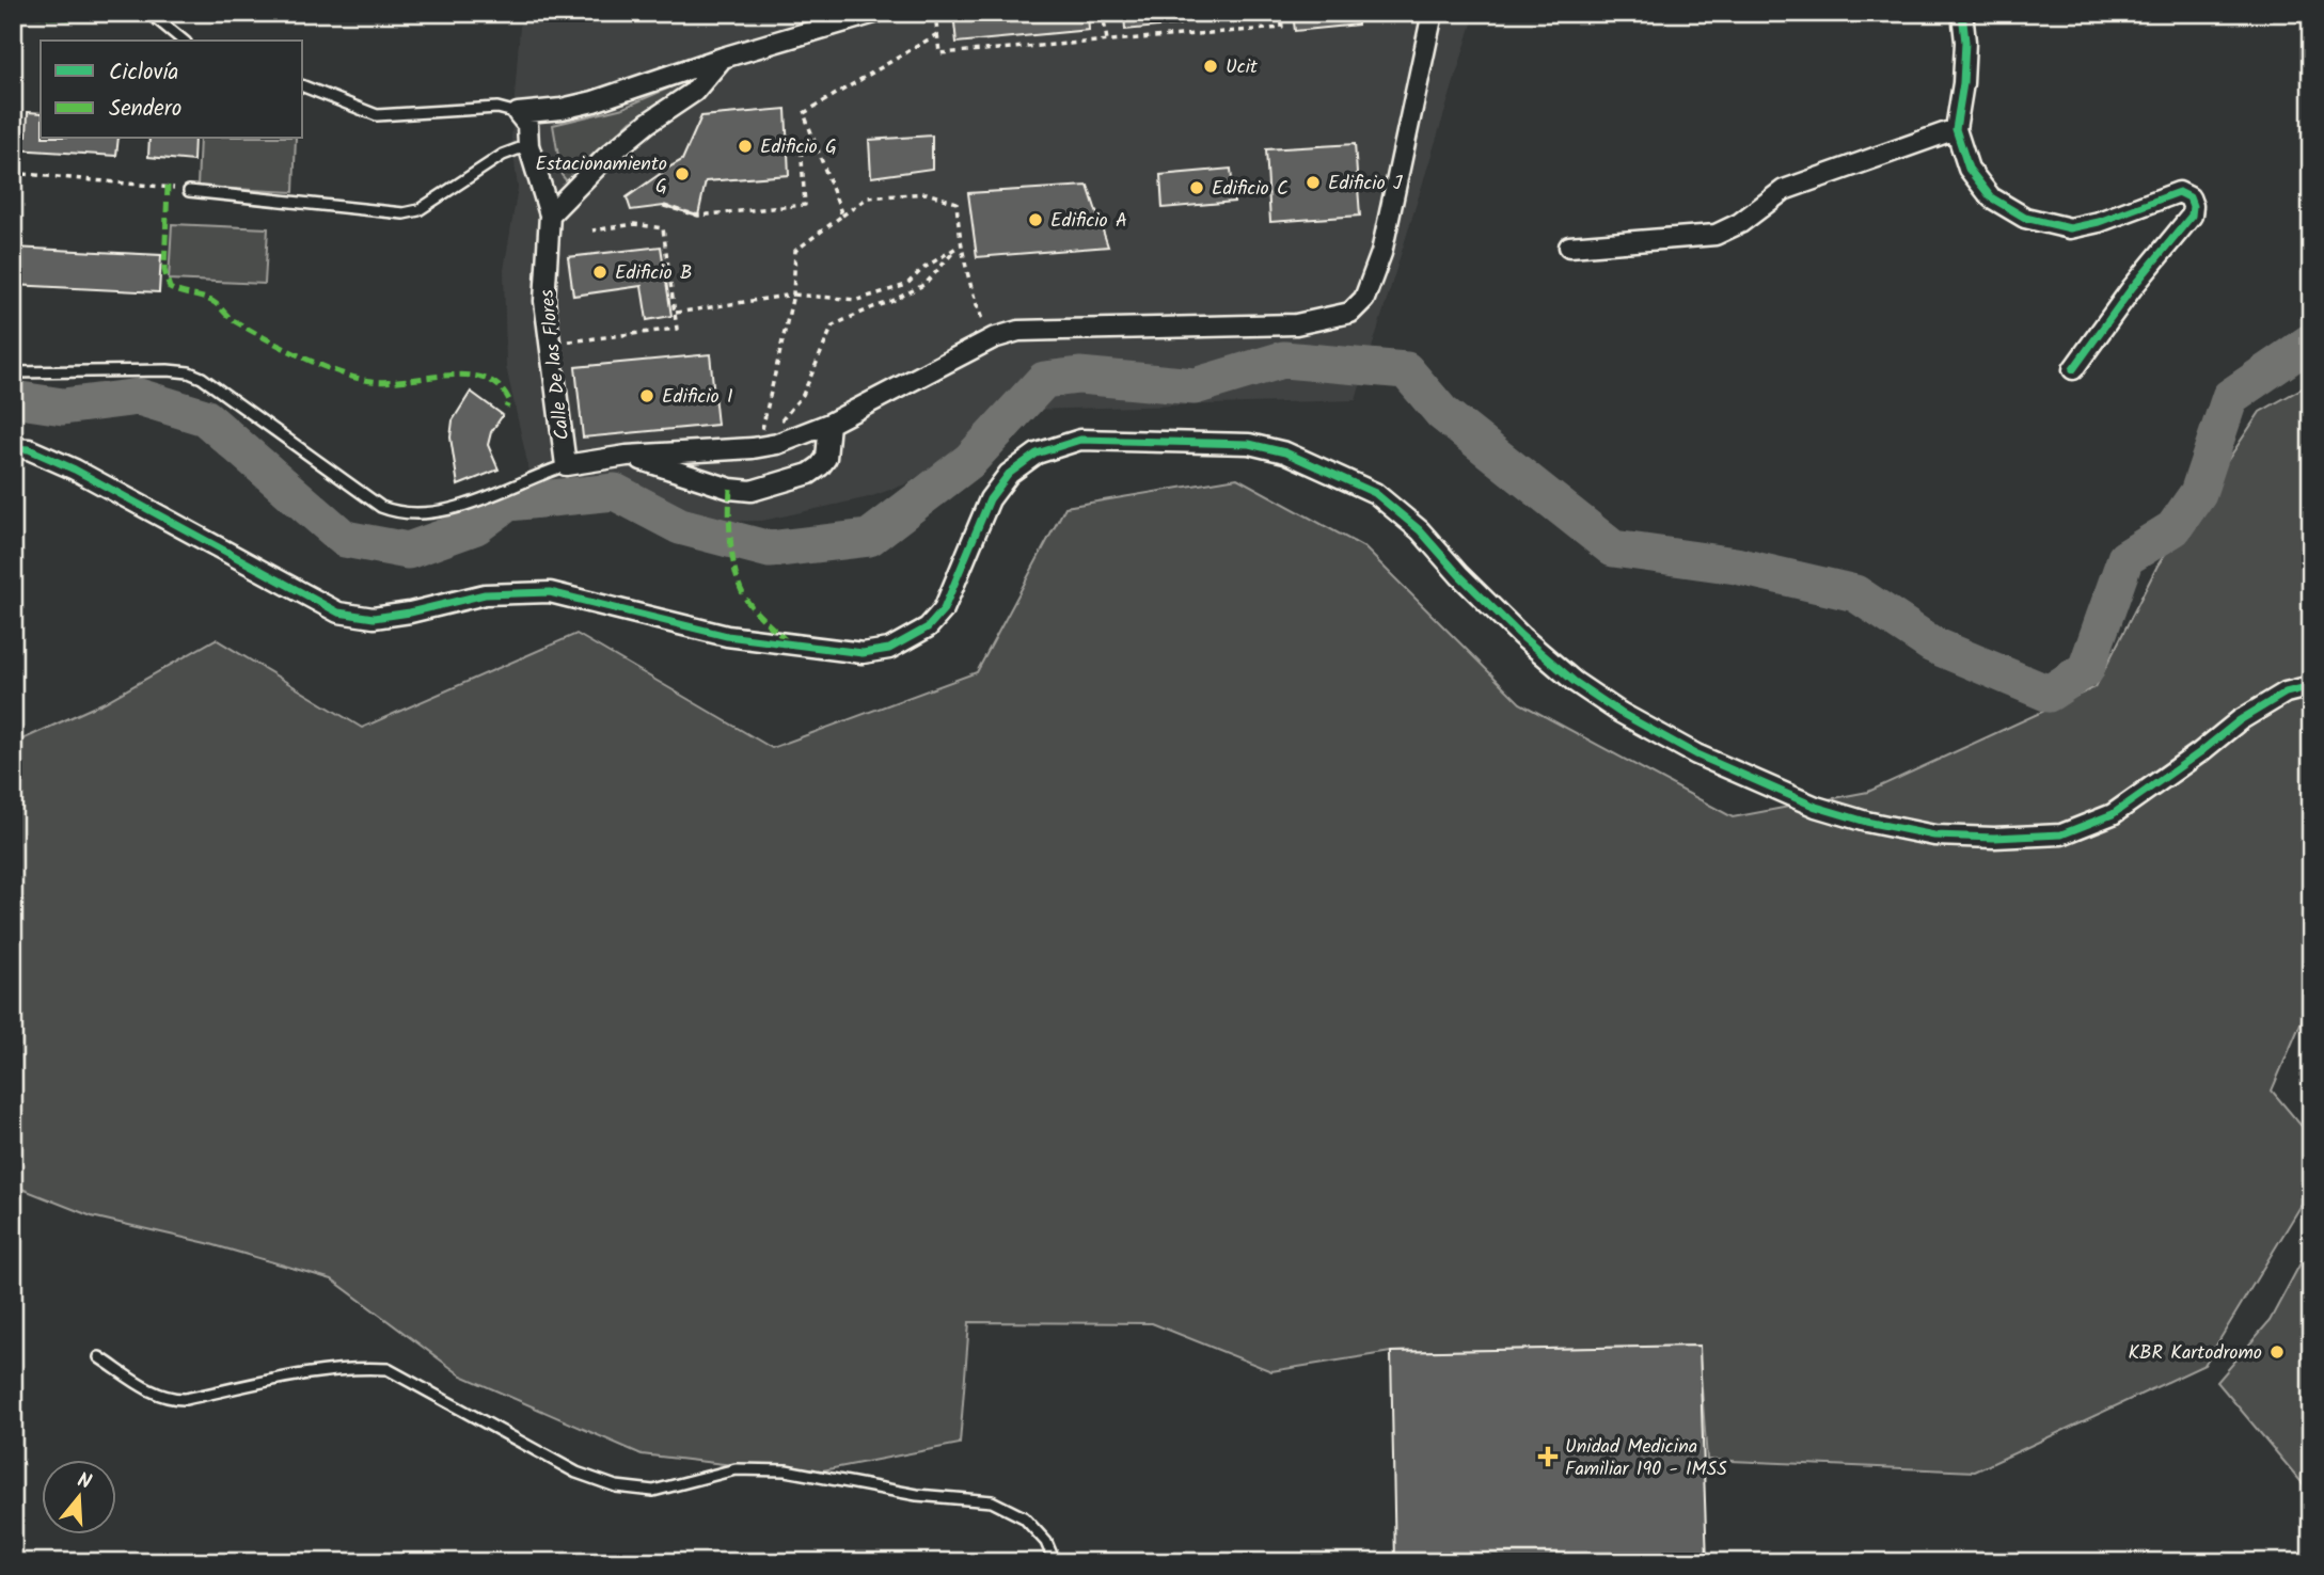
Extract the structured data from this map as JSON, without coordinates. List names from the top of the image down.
{
  "streets": {
    "street": ["Calle De las Flores"]
  },
  "places": {
    "other": [
      "Ucit",
      "Edificio G",
      "Estacionamiento G",
      "Edificio J",
      "Edificio C",
      "Edificio A",
      "Edificio B",
      "Edificio I",
      "KBR Kartodromo"
    ],
    "health": ["Unidad Medicina Familiar 190 - IMSS"]
  },
  "legend": ["Ciclovía", "Sendero"],
  "north": "top"
}
